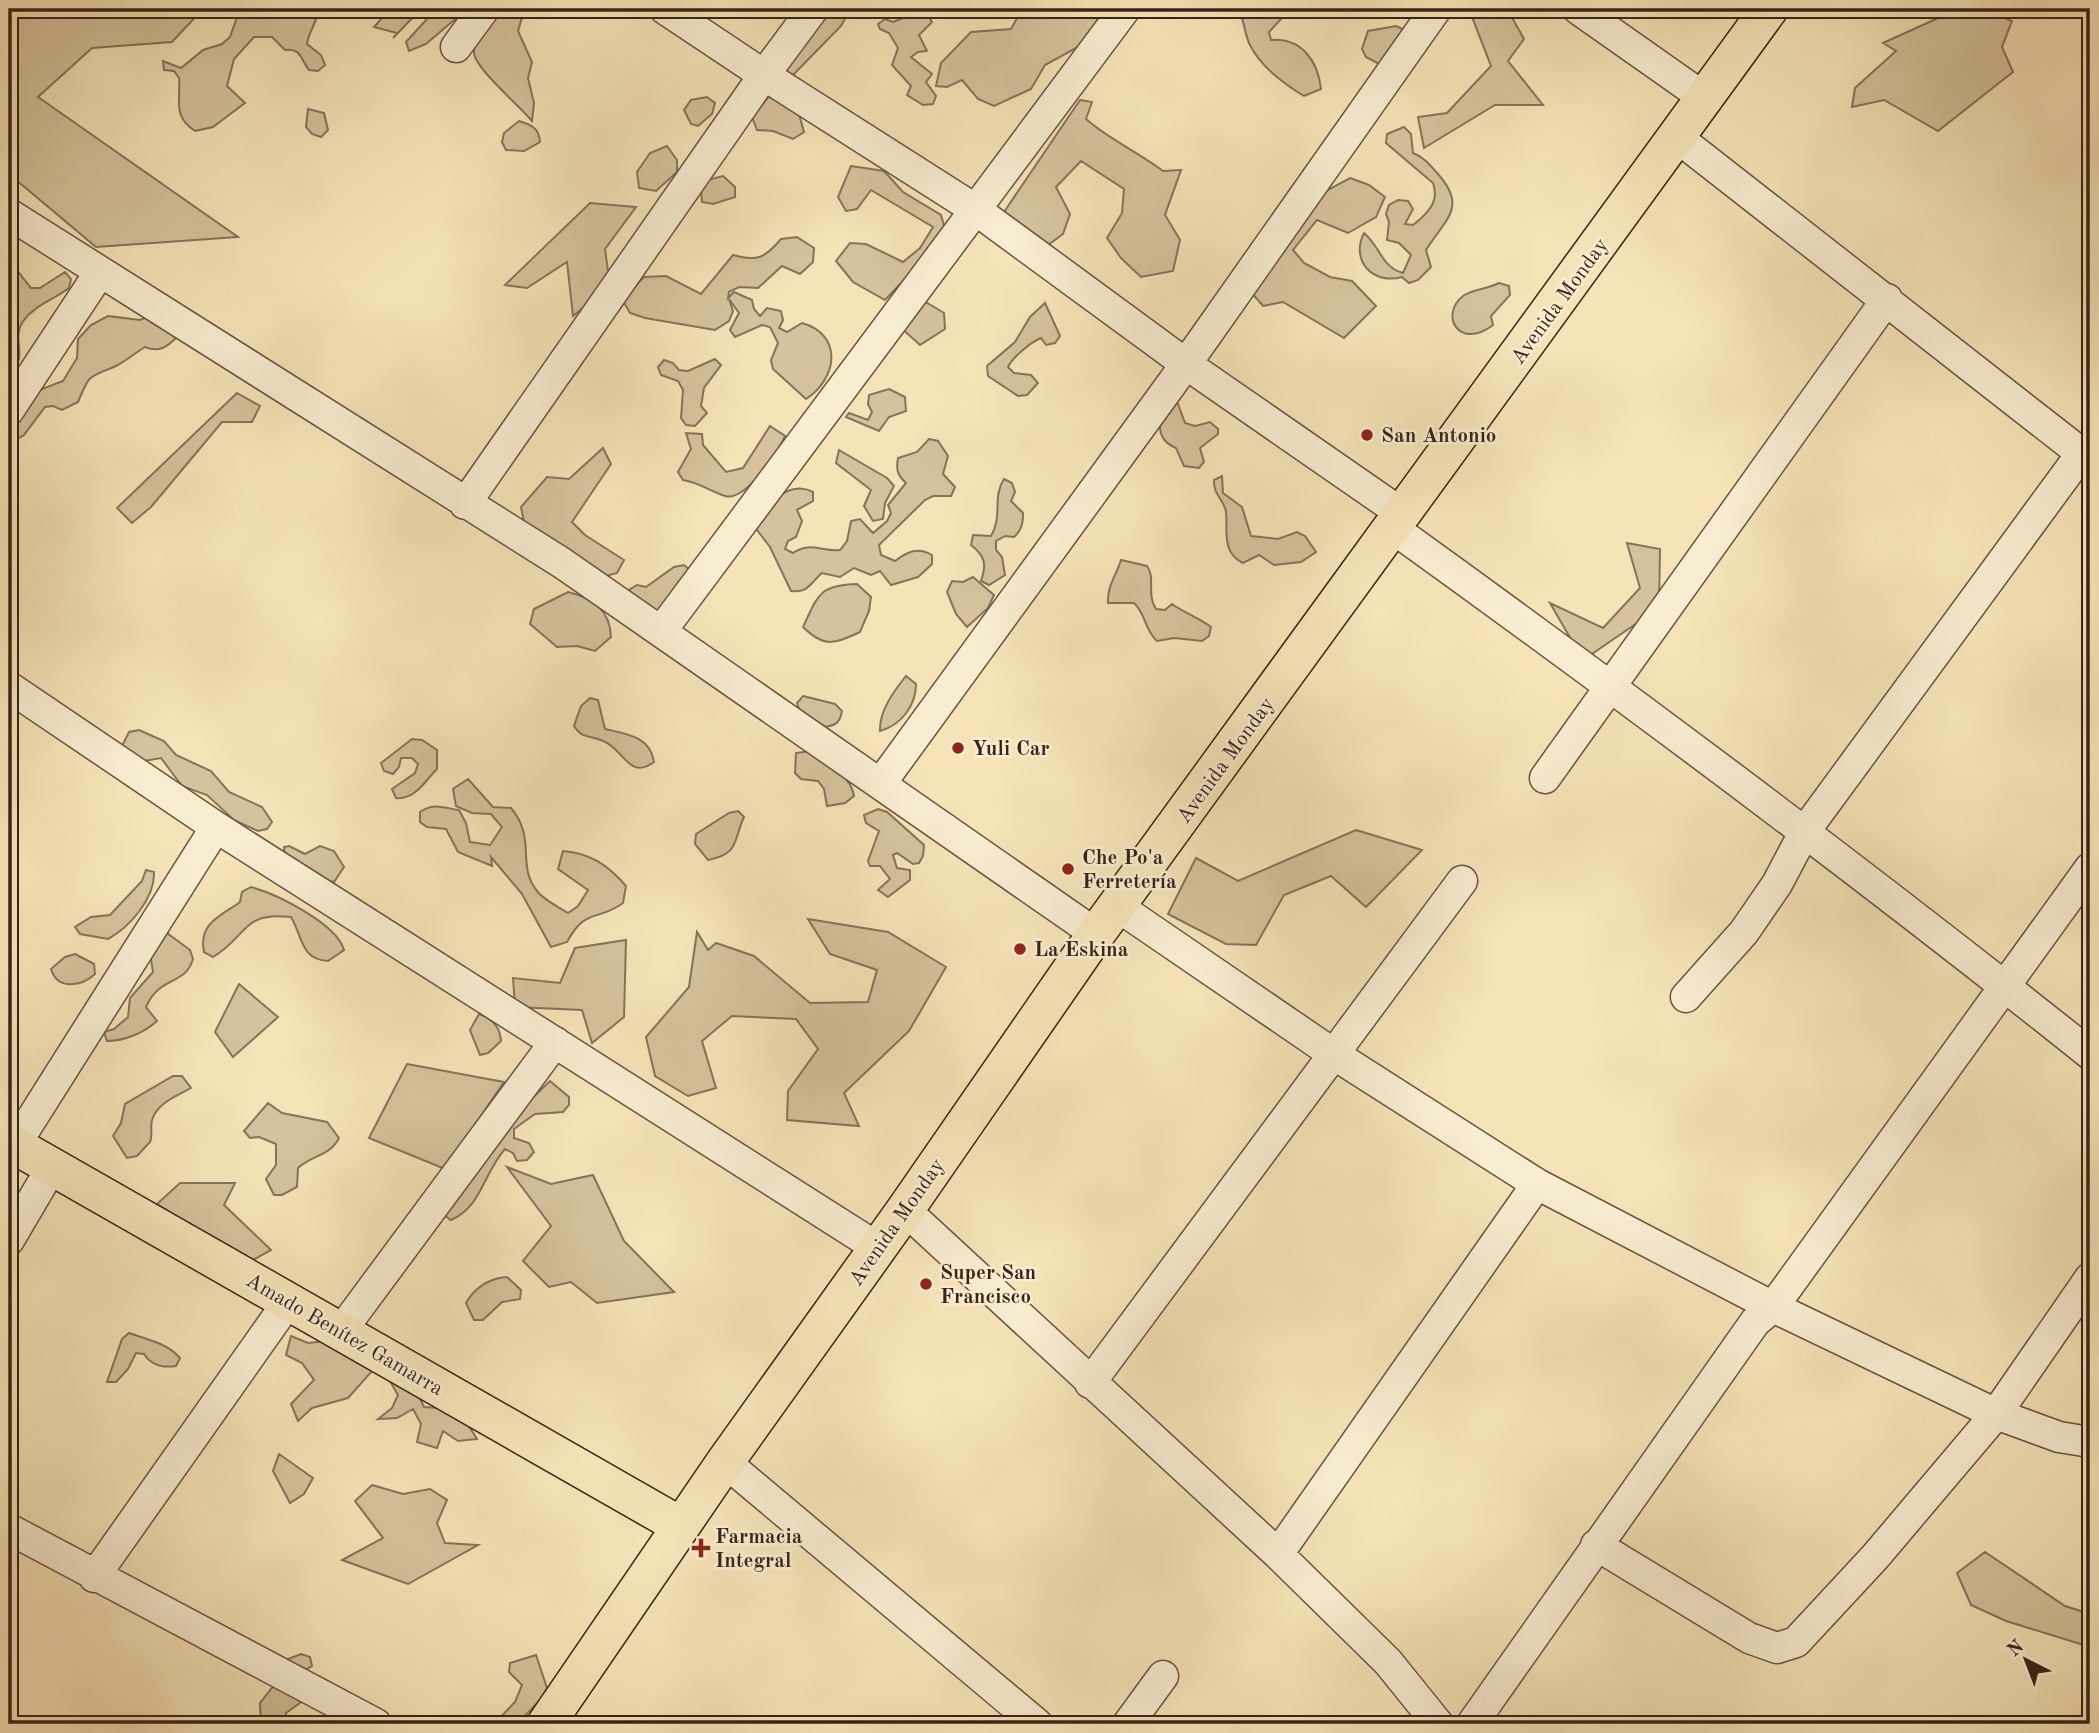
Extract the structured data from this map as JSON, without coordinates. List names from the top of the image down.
{
  "streets": {
    "main road": ["Avenida Monday", "Amado Benítez Gamarra"]
  },
  "crossings": [
    ["Avenida Monday", "Amado Benítez Gamarra"]
  ],
  "places": {
    "other": [
      "San Antonio",
      "Yuli Car",
      "Che Po'a Ferretería",
      "La Eskina",
      "Super San Francisco"
    ],
    "health": ["Farmacia Integral"]
  },
  "north": "top left"
}
